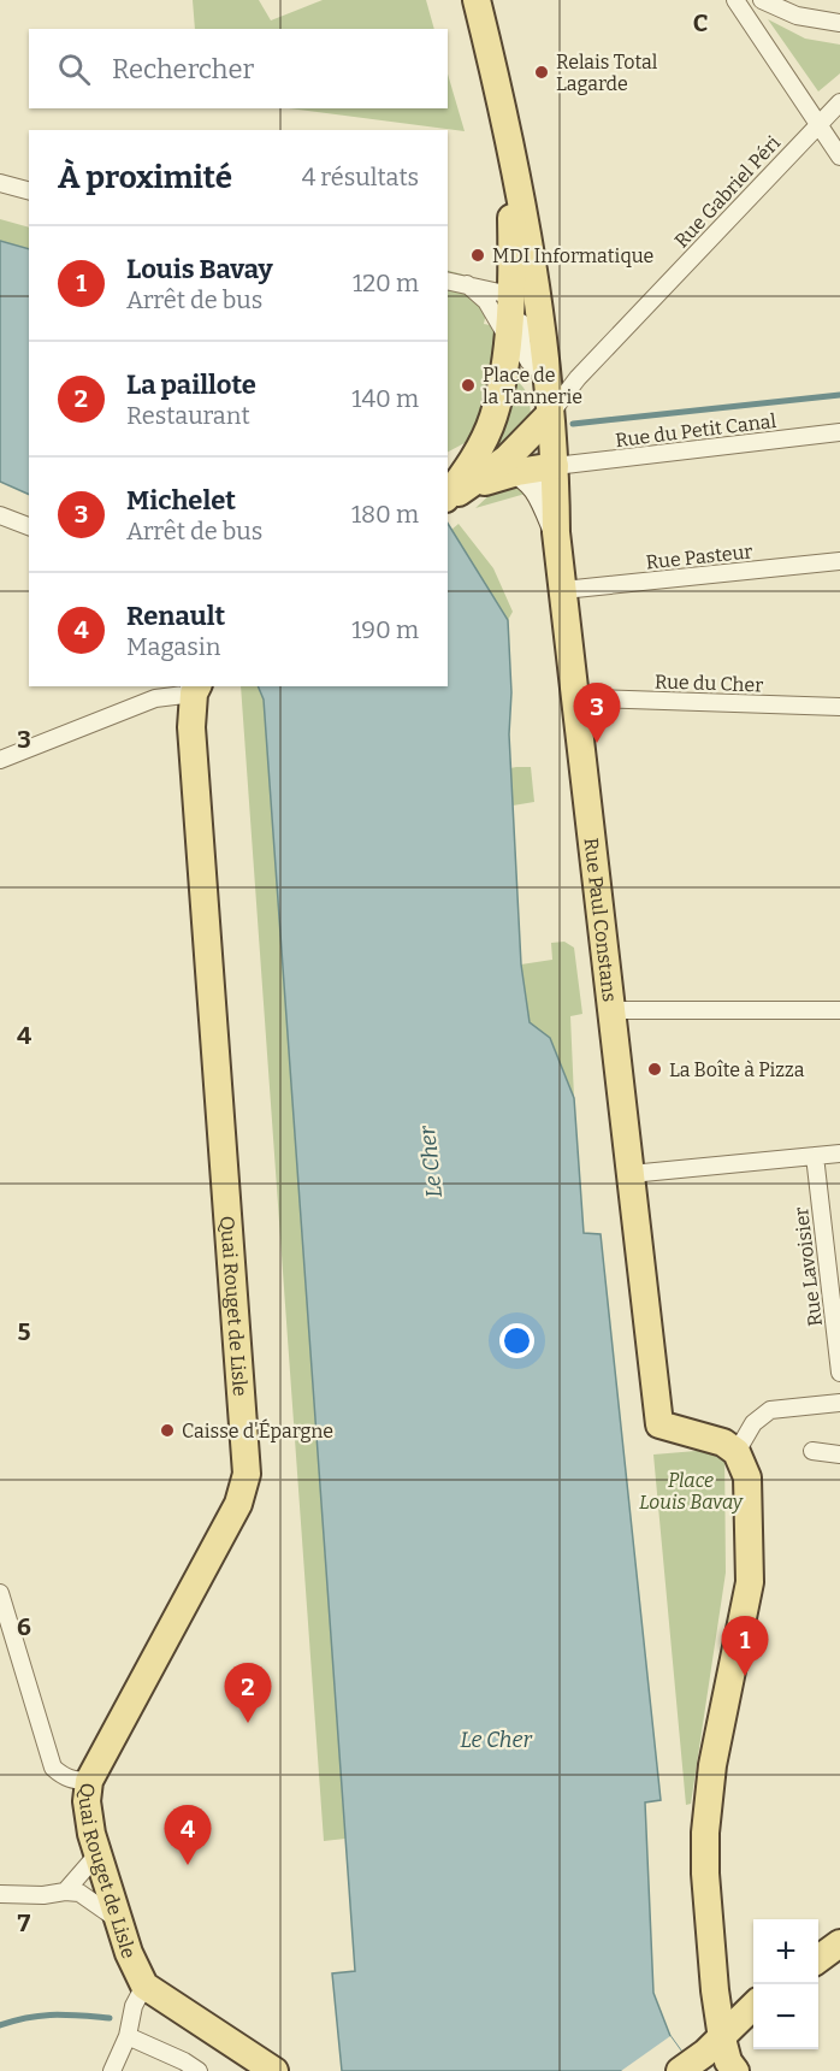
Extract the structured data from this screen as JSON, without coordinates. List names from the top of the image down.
{
  "streets": {
    "main road": ["Rue Paul Constans", "Quai Rouget de Lisle"],
    "street": [
      "Rue Gabriel Péri",
      "Rue du Petit Canal",
      "Rue Pasteur",
      "Rue du Cher",
      "Rue Lavoisier"
    ]
  },
  "crossings": [
    ["Rue Gabriel Péri", "Rue Paul Constans"],
    ["Rue du Petit Canal", "Rue Paul Constans"],
    ["Rue Pasteur", "Rue Paul Constans"],
    ["Rue du Cher", "Rue Paul Constans"]
  ],
  "water": ["Le Cher"],
  "parks": ["Place Louis Bavay"],
  "places": [
    "Relais Total Lagarde",
    "MDI Informatique",
    "Place de la Tannerie",
    "La Boîte à Pizza",
    "Caisse d'Épargne"
  ],
  "page": {
    "search": "Rechercher",
    "heading": ["À proximité", "4 résultats"],
    "list": [
      {
        "mark": "1",
        "name": "Louis Bavay",
        "note": "Arrêt de bus",
        "value": "120 m"
      },
      {
        "mark": "2",
        "name": "La paillote",
        "note": "Restaurant",
        "value": "140 m"
      },
      {
        "mark": "3",
        "name": "Michelet",
        "note": "Arrêt de bus",
        "value": "180 m"
      },
      {
        "mark": "4",
        "name": "Renault",
        "note": "Magasin",
        "value": "190 m"
      }
    ],
    "pins": [
      "3",
      "1",
      "2",
      "4"
    ],
    "map_buttons": ["+", "−"]
  },
  "grid": {
    "columns": ["C"],
    "rows": [
      "3",
      "4",
      "5",
      "6",
      "7"
    ]
  }
}
